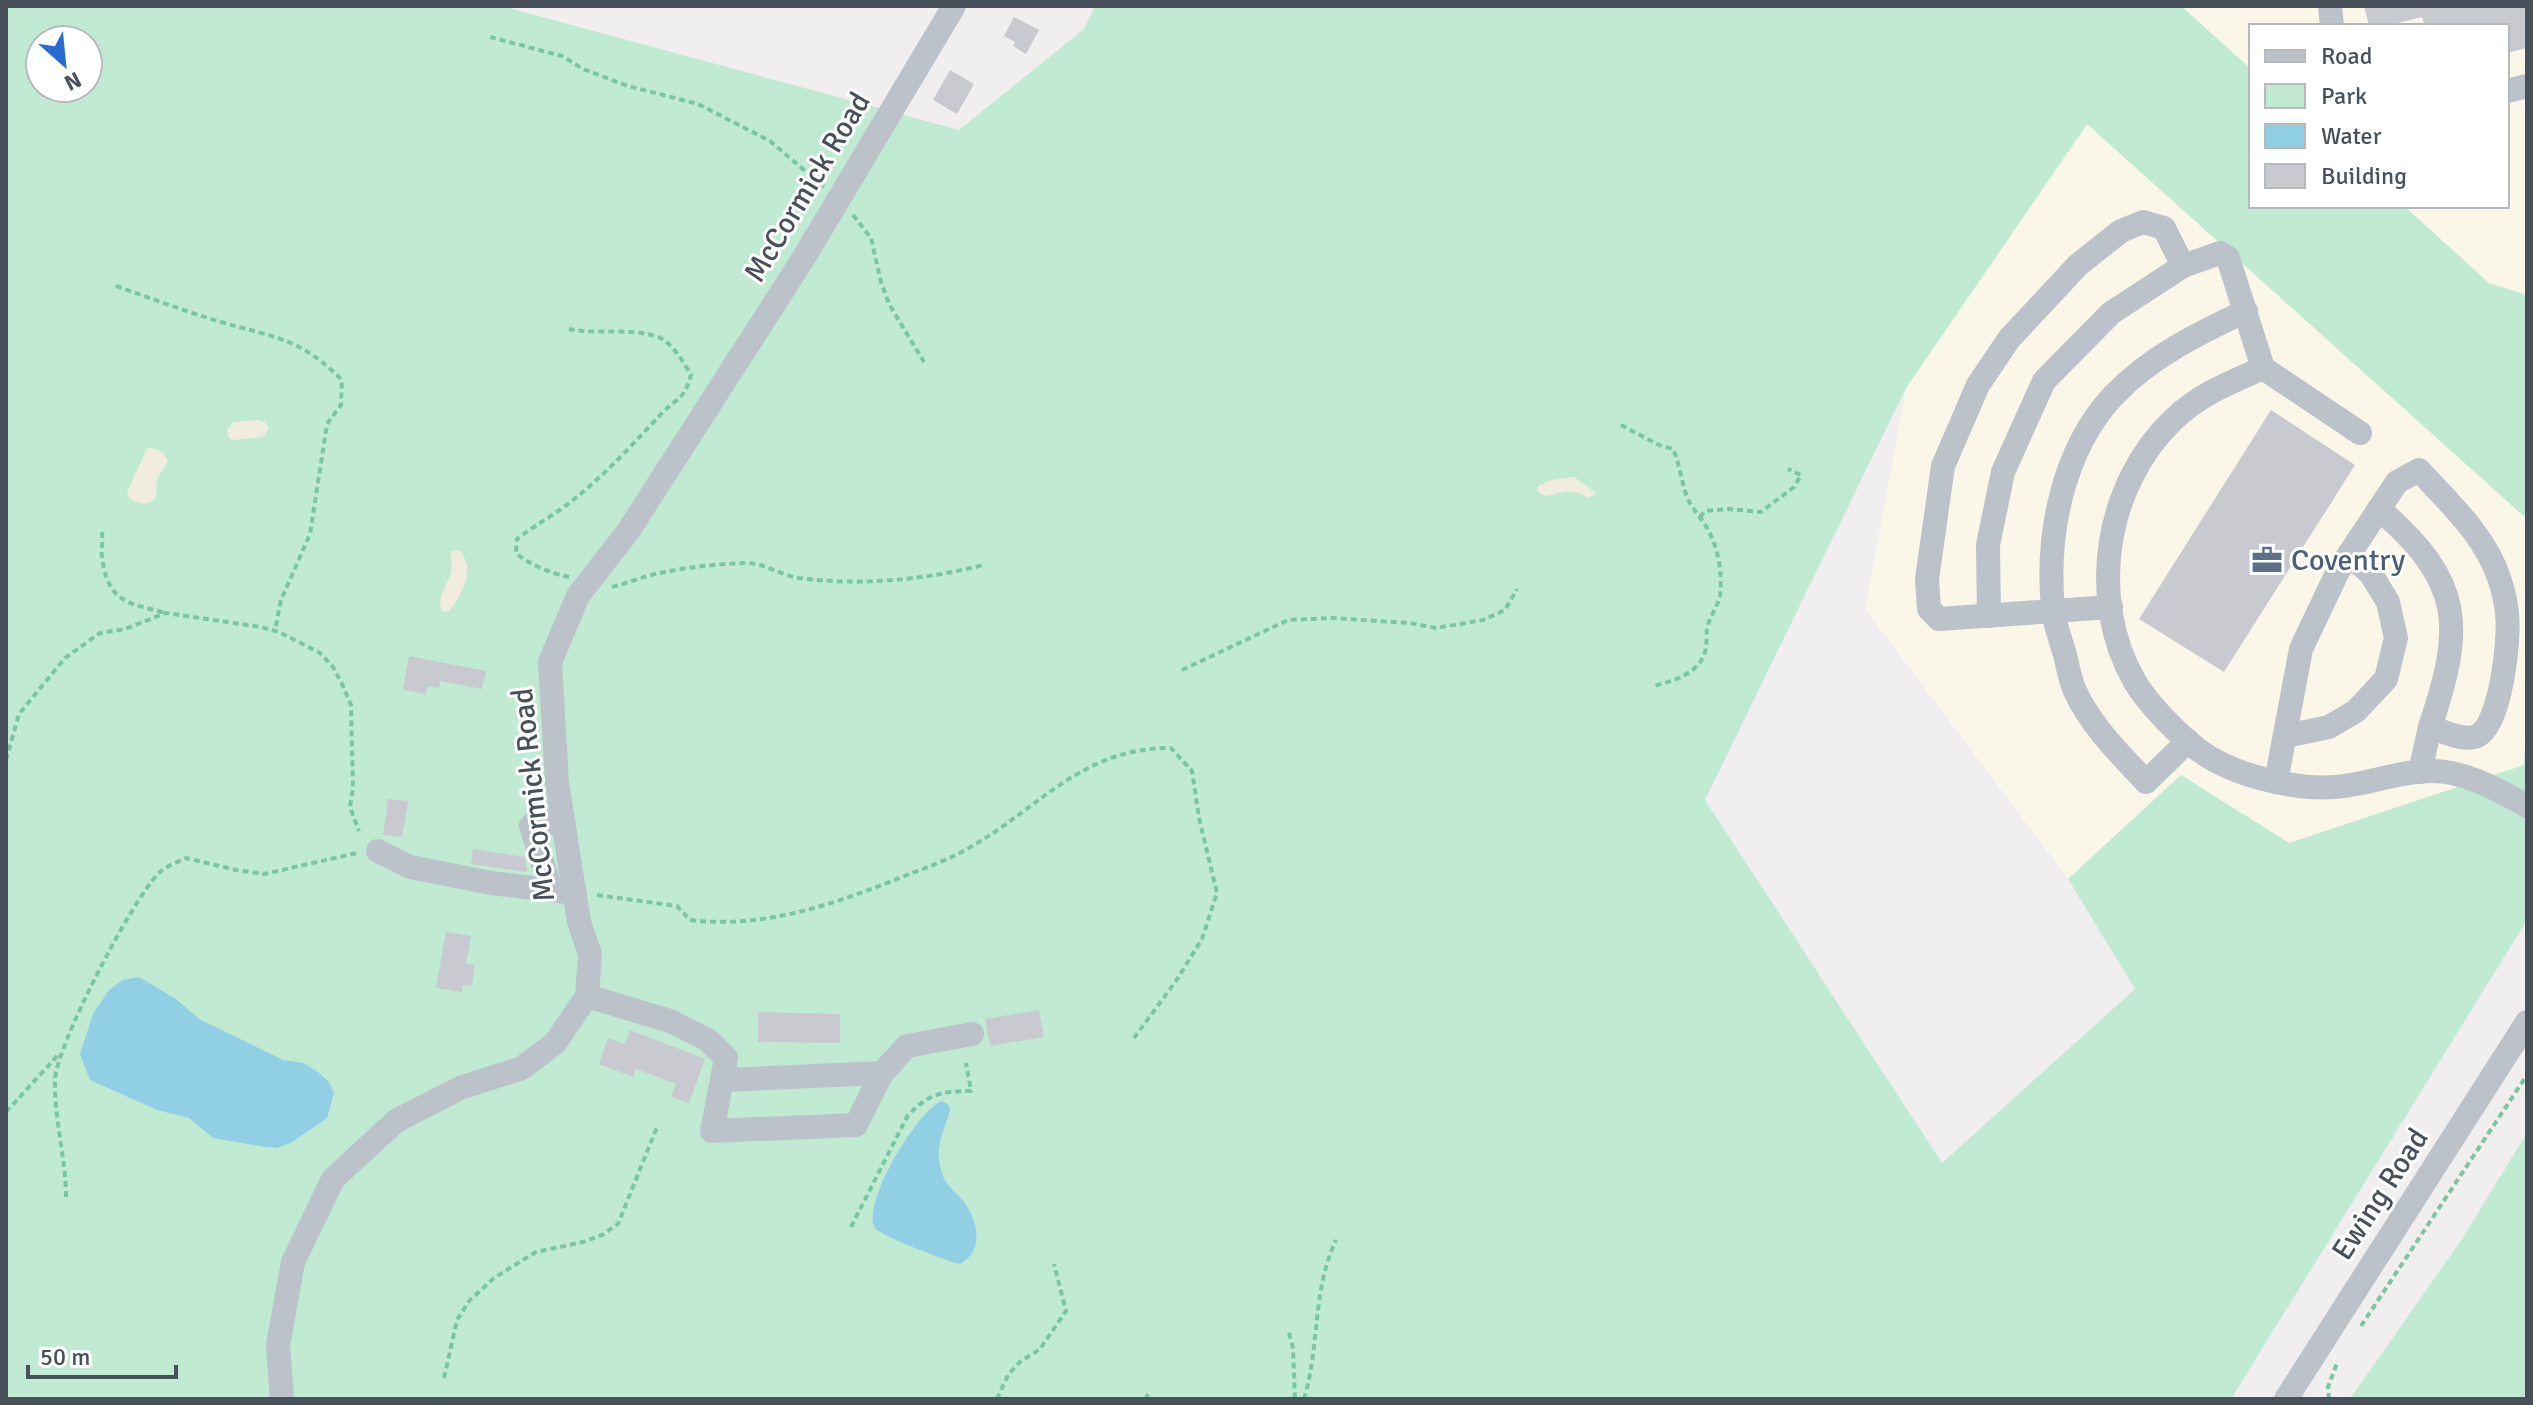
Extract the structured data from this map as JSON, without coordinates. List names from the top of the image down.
{
  "streets": {
    "street": ["McCormick Road", "Ewing Road"]
  },
  "places": {
    "office": ["Coventry"]
  },
  "legend": [
    "Road",
    "Park",
    "Water",
    "Building"
  ],
  "scale_bar": "50 m",
  "north": "bottom right"
}
